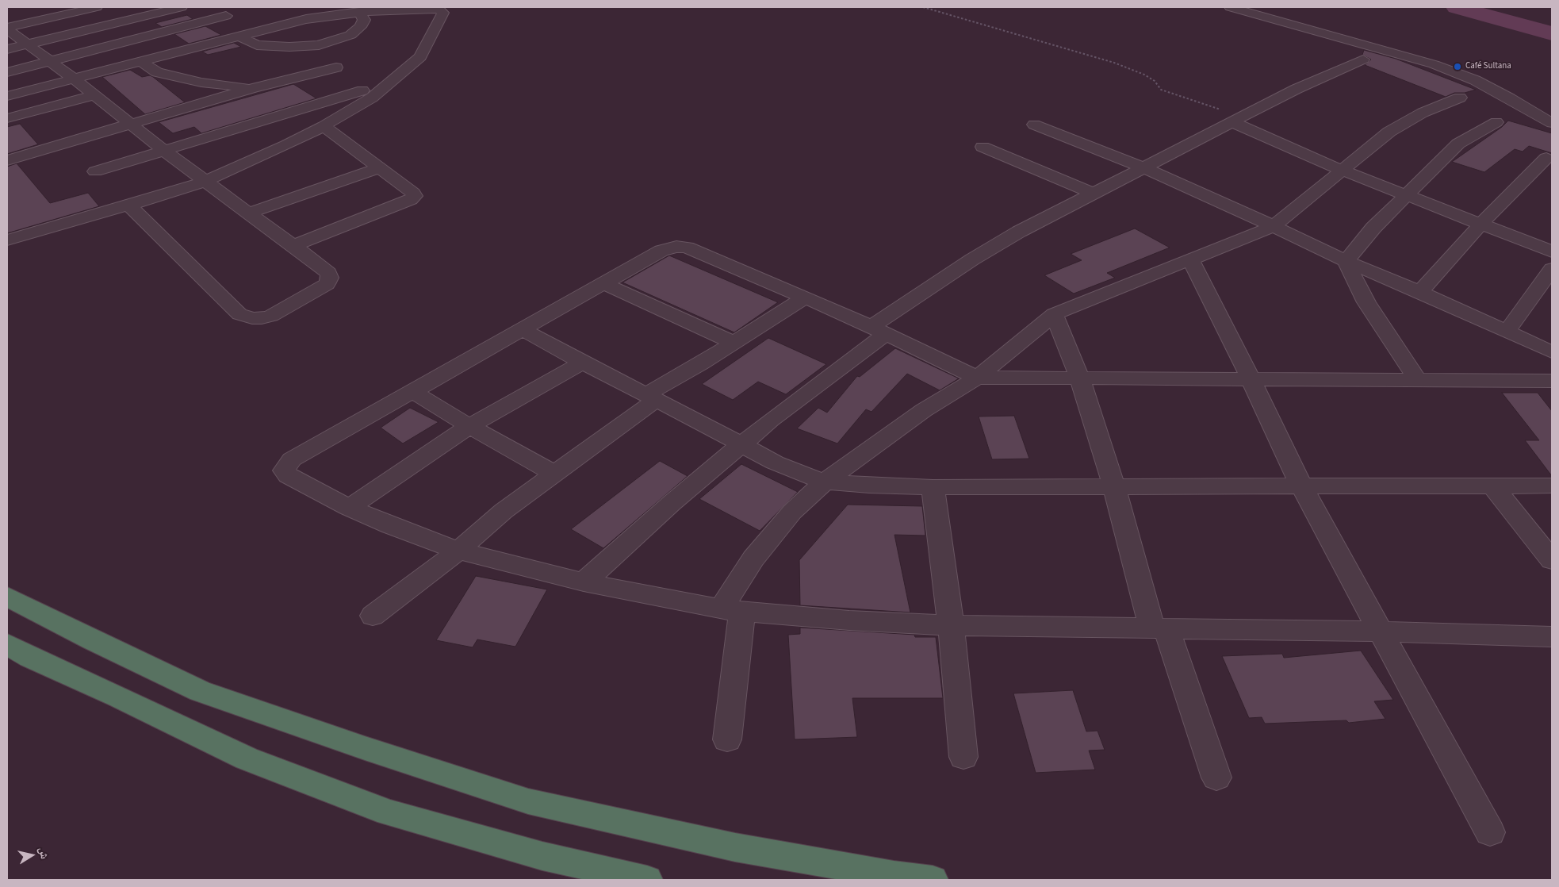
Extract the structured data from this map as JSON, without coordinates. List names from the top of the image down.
{
  "places": ["Café Sultana"],
  "north": "right"
}
